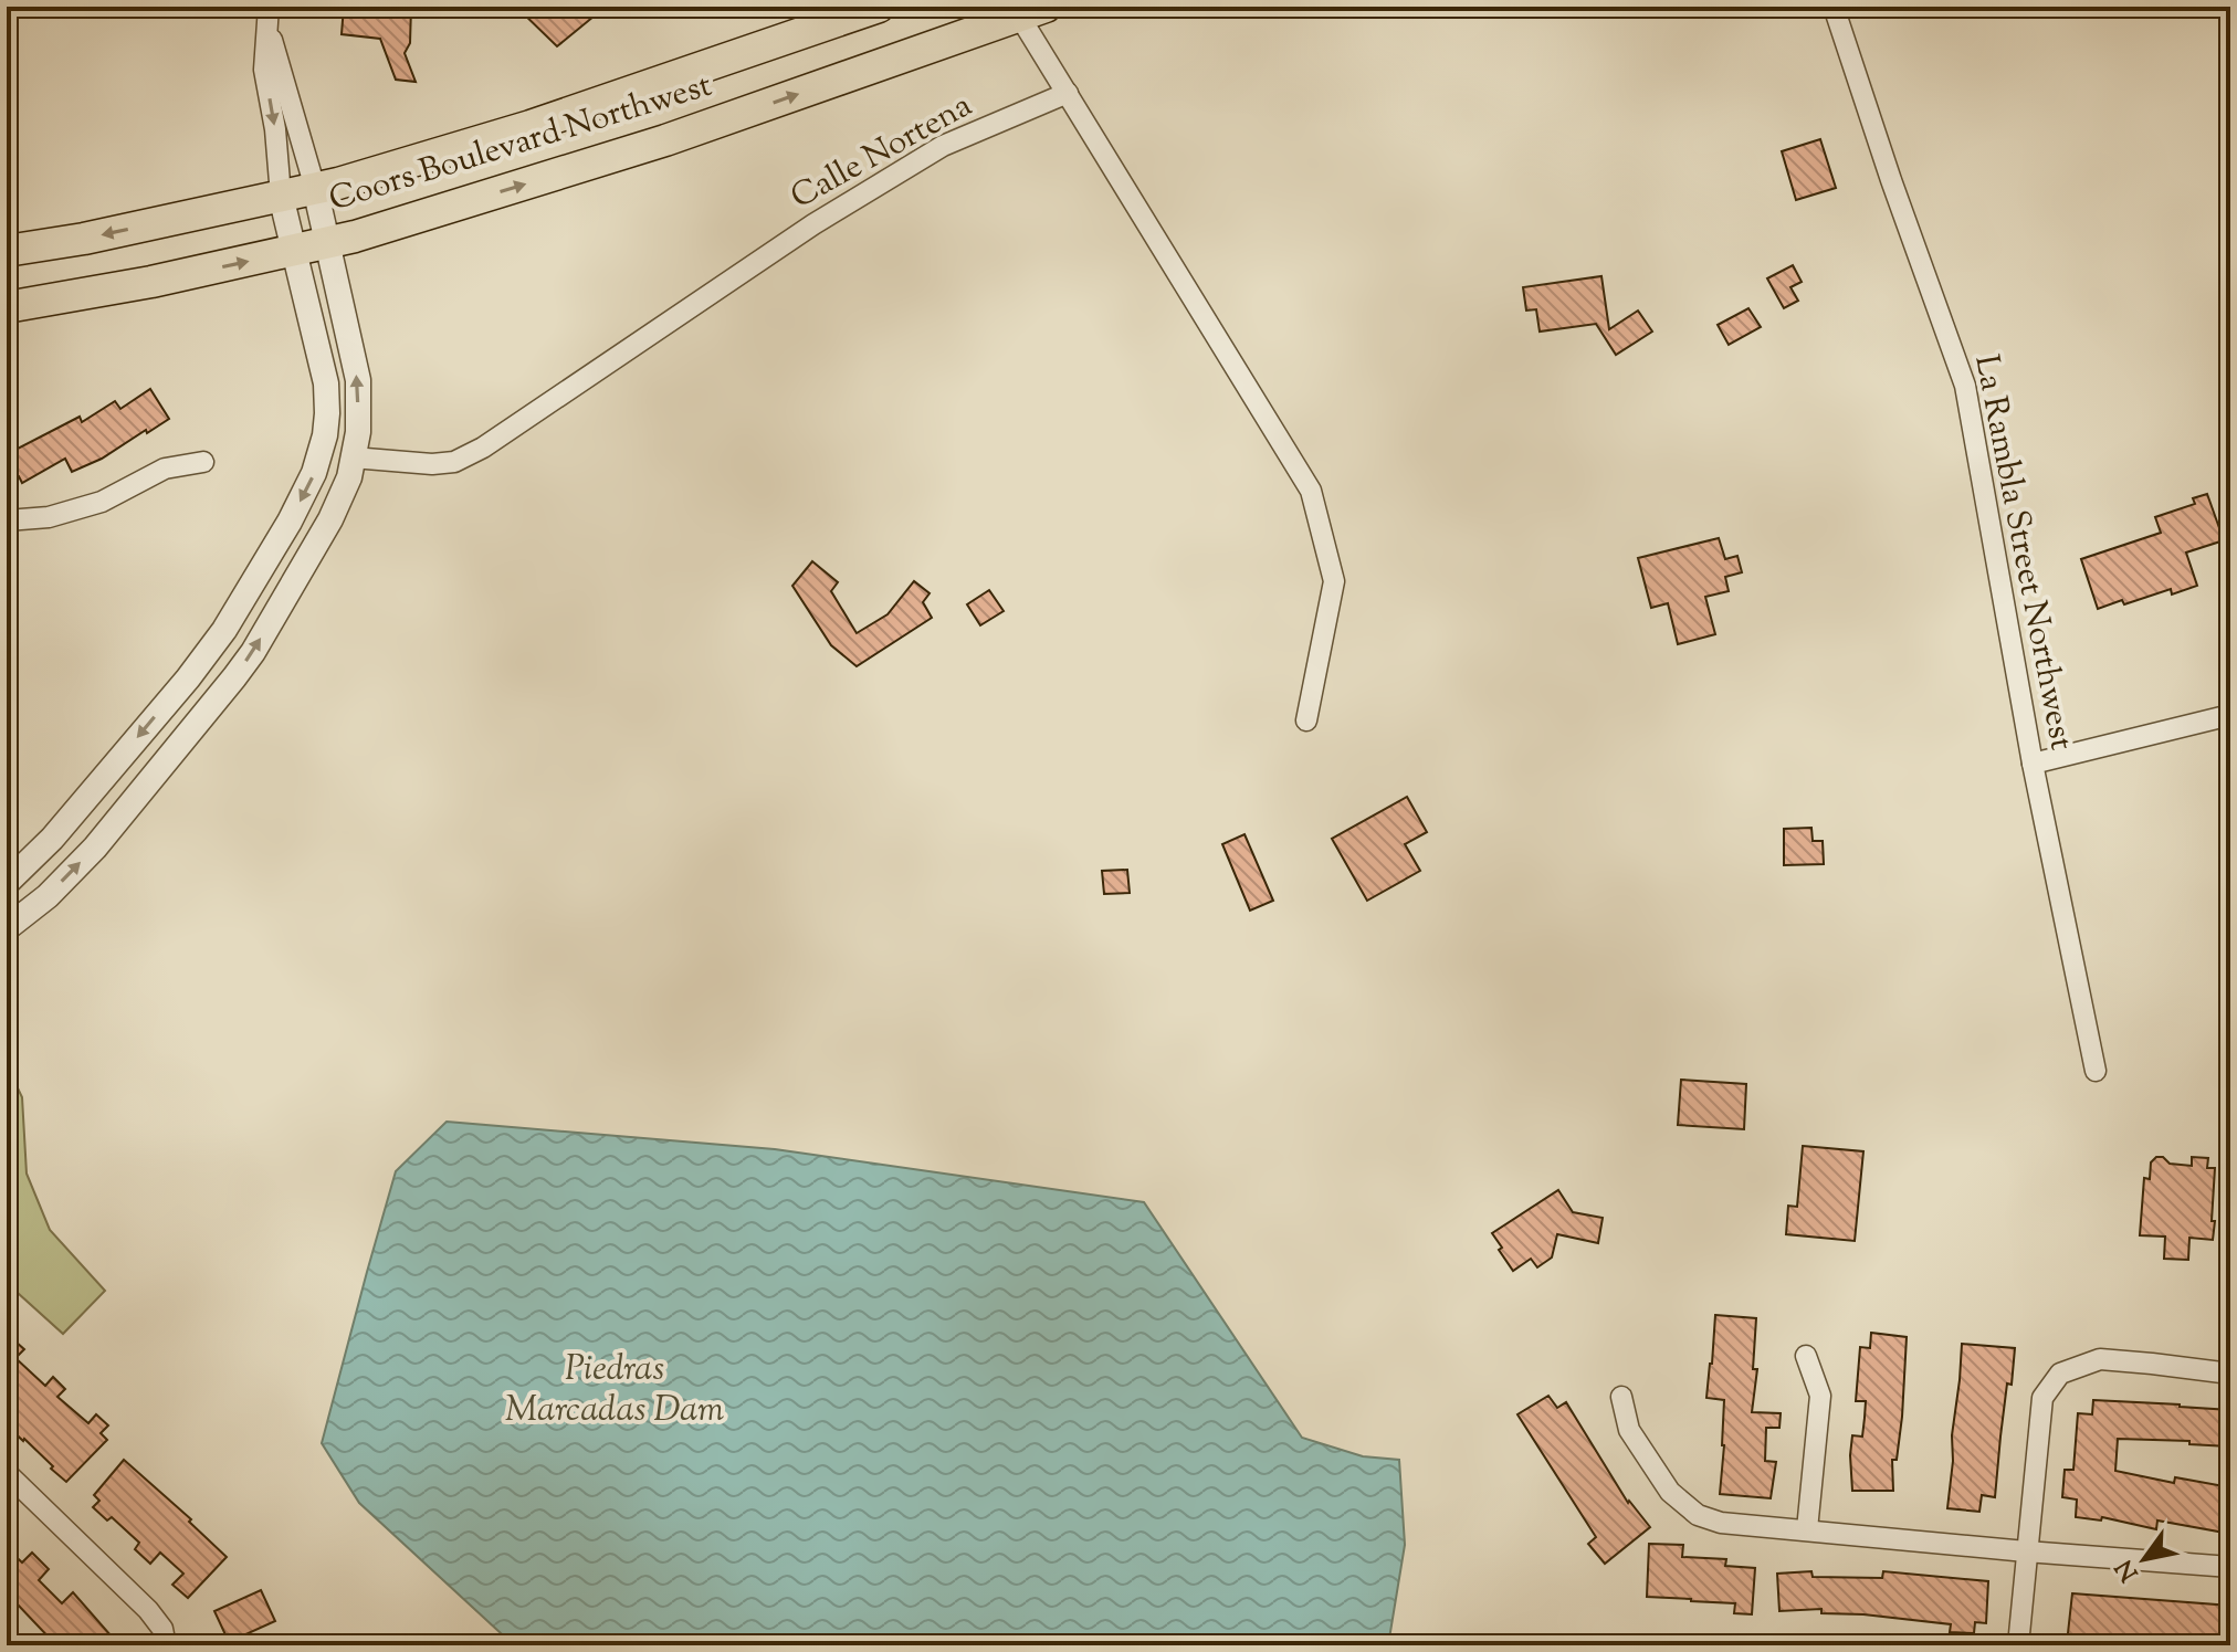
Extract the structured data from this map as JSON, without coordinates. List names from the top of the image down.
{
  "streets": {
    "main road": ["Coors Boulevard Northwest"],
    "street": ["Calle Nortena", "La Rambla Street Northwest"]
  },
  "water": ["Piedras Marcadas Dam"],
  "north": "bottom left"
}
